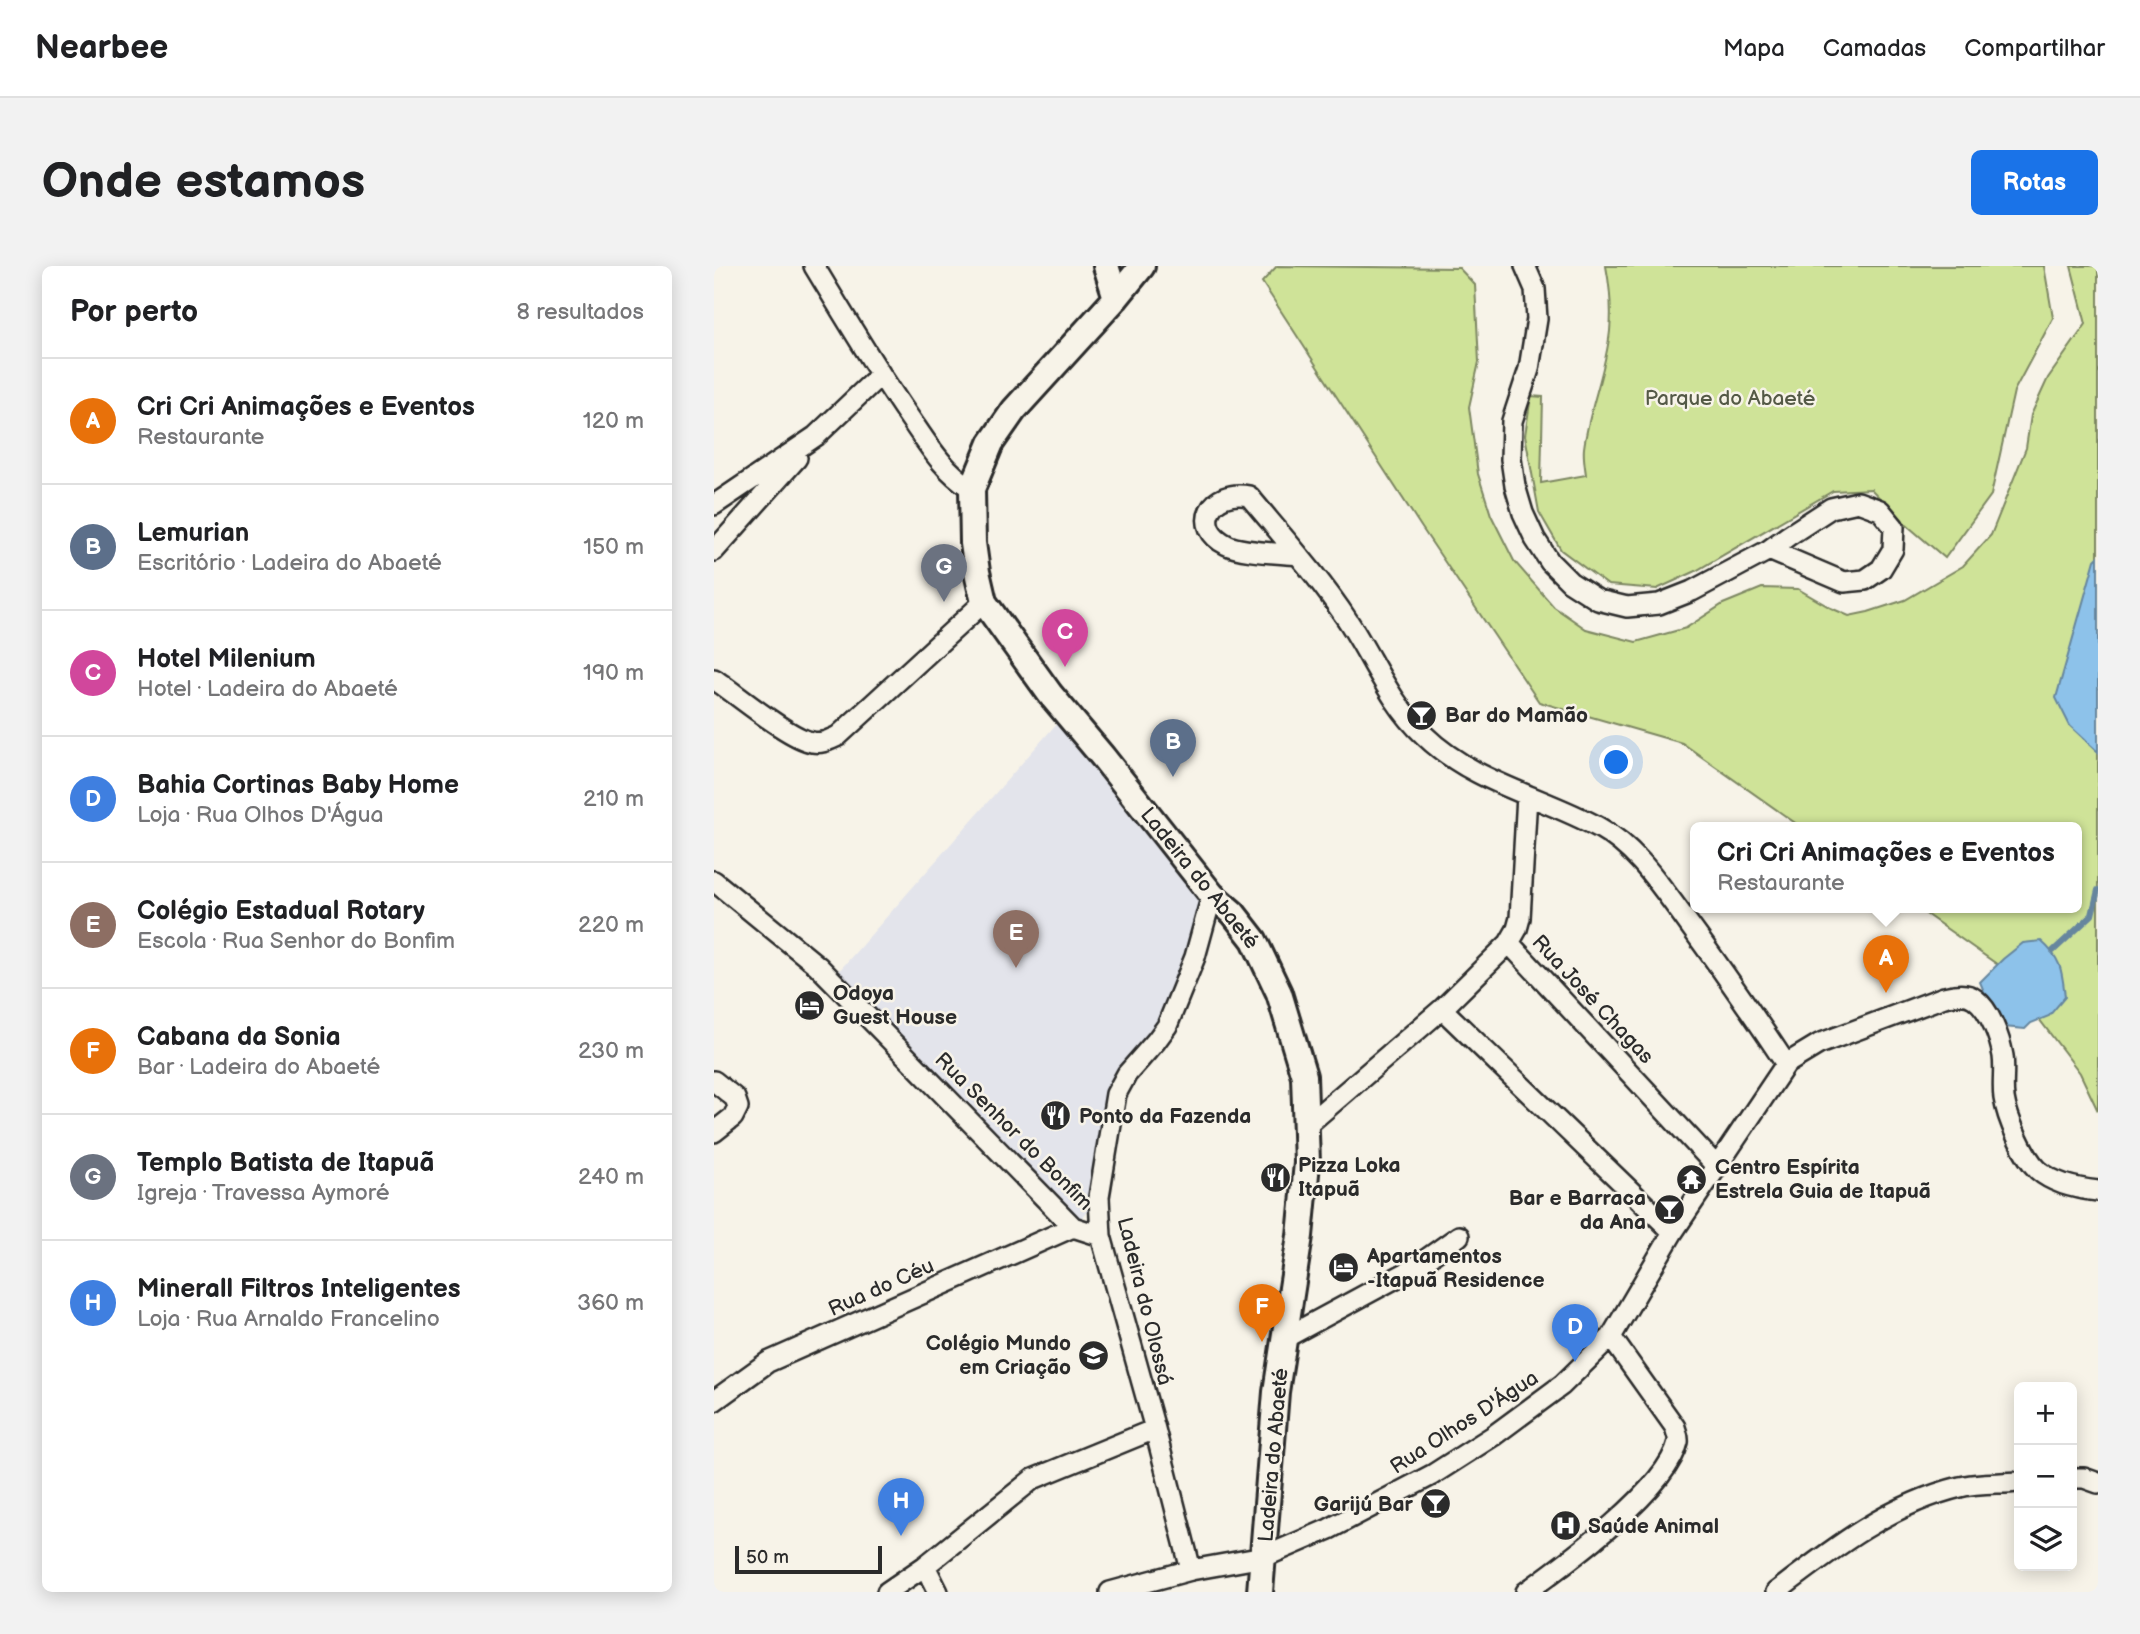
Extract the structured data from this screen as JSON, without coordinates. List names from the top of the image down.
{
  "streets": {
    "street": [
      "Ladeira do Abaeté",
      "Rua José Chagas",
      "Rua Senhor do Bonfim",
      "Rua do Céu",
      "Ladeira do Olossá",
      "Rua Olhos D'Água"
    ]
  },
  "crossings": [
    ["Ladeira do Abaeté", "Ladeira do Olossá"],
    ["Ladeira do Abaeté", "Rua Olhos D'Água"],
    ["Rua José Chagas", "Rua Olhos D'Água"],
    ["Rua Senhor do Bonfim", "Rua do Céu"],
    ["Rua Senhor do Bonfim", "Ladeira do Olossá"],
    ["Ladeira do Olossá", "Rua Olhos D'Água"]
  ],
  "parks": ["Parque do Abaeté"],
  "places": {
    "bar": ["Bar do Mamão", "Bar e Barraca da Ana", "Garijú Bar"],
    "hotel": ["Odoya Guest House", "Apartamentos -Itapuã Residence"],
    "restaurant": ["Ponto da Fazenda", "Pizza Loka Itapuã"],
    "temple": ["Centro Espírita Estrela Guia de Itapuã"],
    "school or university": ["Colégio Mundo em Criação"],
    "hospital": ["Saúde Animal"]
  },
  "scale_bar": "50 m",
  "page": {
    "header": "Nearbee",
    "nav": ["Mapa", "Camadas", "Compartilhar"],
    "buttons": "Rotas",
    "title": "Onde estamos",
    "heading": ["Por perto", "8 resultados"],
    "list": [
      {
        "mark": "A",
        "name": "Cri Cri Animações e Eventos",
        "note": "Restaurante",
        "value": "120 m"
      },
      {
        "mark": "B",
        "name": "Lemurian",
        "note": "Escritório · Ladeira do Abaeté",
        "value": "150 m"
      },
      {
        "mark": "C",
        "name": "Hotel Milenium",
        "note": "Hotel · Ladeira do Abaeté",
        "value": "190 m"
      },
      {
        "mark": "D",
        "name": "Bahia Cortinas Baby Home",
        "note": "Loja · Rua Olhos D'Água",
        "value": "210 m"
      },
      {
        "mark": "E",
        "name": "Colégio Estadual Rotary",
        "note": "Escola · Rua Senhor do Bonfim",
        "value": "220 m"
      },
      {
        "mark": "F",
        "name": "Cabana da Sonia",
        "note": "Bar · Ladeira do Abaeté",
        "value": "230 m"
      },
      {
        "mark": "G",
        "name": "Templo Batista de Itapuã",
        "note": "Igreja · Travessa Aymoré",
        "value": "240 m"
      },
      {
        "mark": "H",
        "name": "Minerall Filtros Inteligentes",
        "note": "Loja · Rua Arnaldo Francelino",
        "value": "360 m"
      }
    ],
    "pins": [
      "G",
      "C",
      "B",
      "E",
      "A",
      "F",
      "D",
      "H"
    ],
    "popup": ["Cri Cri Animações e Eventos", "Restaurante"],
    "map_buttons": ["+", "−"],
    "scale": "50 m"
  }
}
